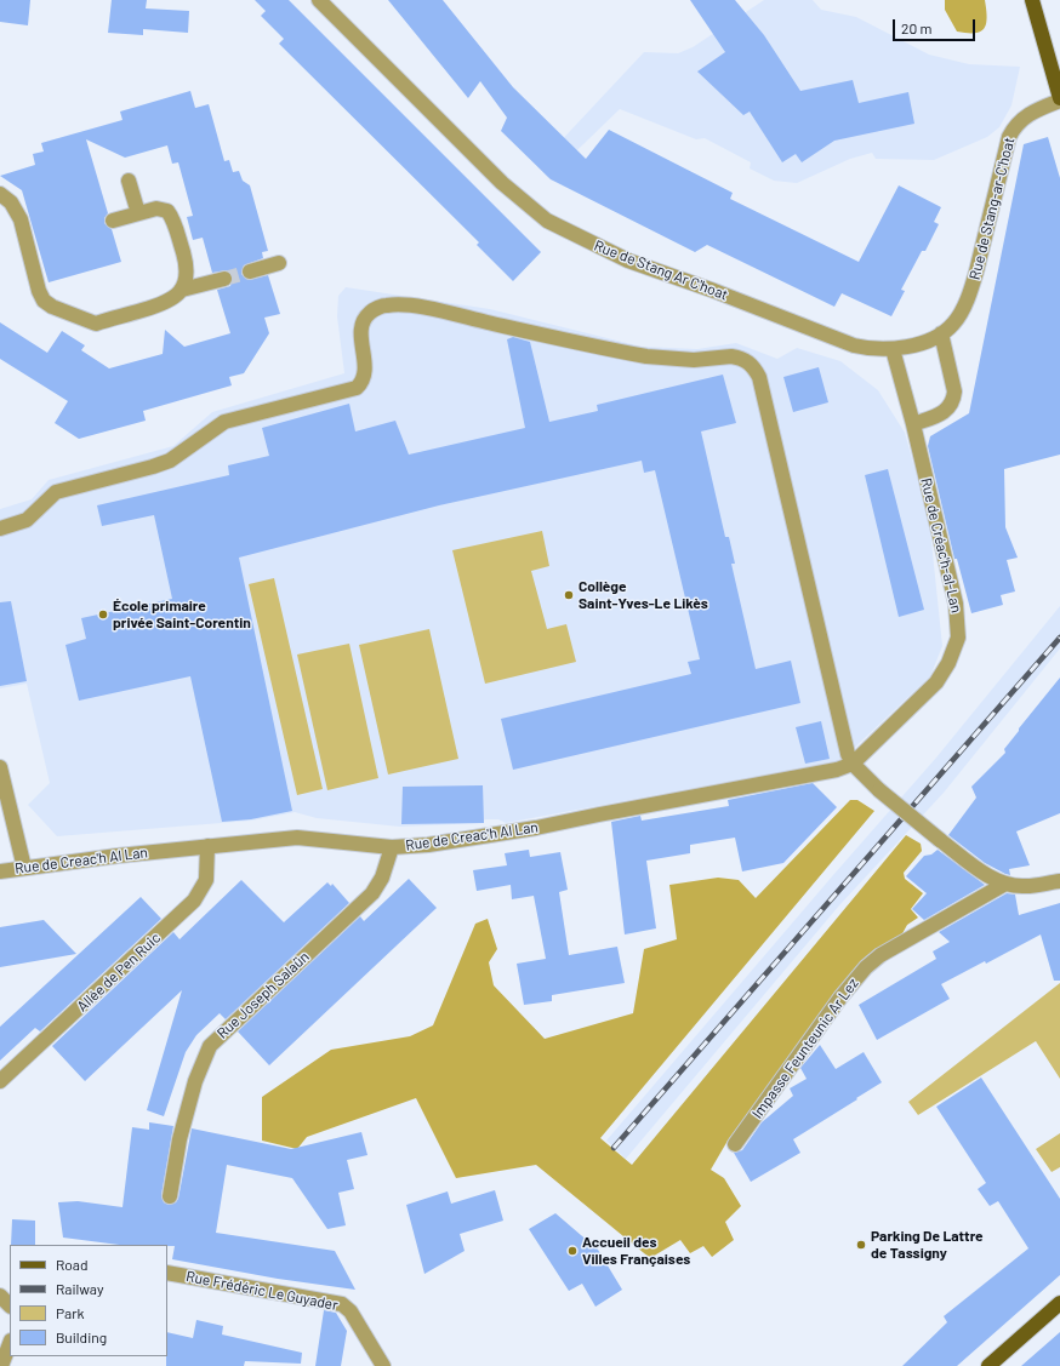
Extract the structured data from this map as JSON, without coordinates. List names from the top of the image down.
{
  "streets": {
    "street": [
      "Rue de Stang-ar-C'hoat",
      "Rue de Stang Ar C'hoat",
      "Rue de Créac'h-al-Lan",
      "Rue de Creac'h Al Lan",
      "Allée de Pen Ruic",
      "Rue Joseph Salaün",
      "Impasse Feunteunic Ar Lez",
      "Rue Frédéric Le Guyader"
    ]
  },
  "crossings": [
    ["Rue de Stang-ar-C'hoat", "Rue de Stang Ar C'hoat"],
    ["Rue de Stang Ar C'hoat", "Rue de Créac'h-al-Lan"],
    ["Rue de Créac'h-al-Lan", "Rue de Creac'h Al Lan"],
    ["Rue de Creac'h Al Lan", "Allée de Pen Ruic"],
    ["Rue de Creac'h Al Lan", "Rue Joseph Salaün"]
  ],
  "places": [
    "Collège Saint-Yves-Le Likès",
    "École primaire privée Saint-Corentin",
    "Parking De Lattre de Tassigny",
    "Accueil des Villes Françaises"
  ],
  "legend": [
    "Road",
    "Railway",
    "Park",
    "Building"
  ],
  "scale_bar": "20 m"
}
